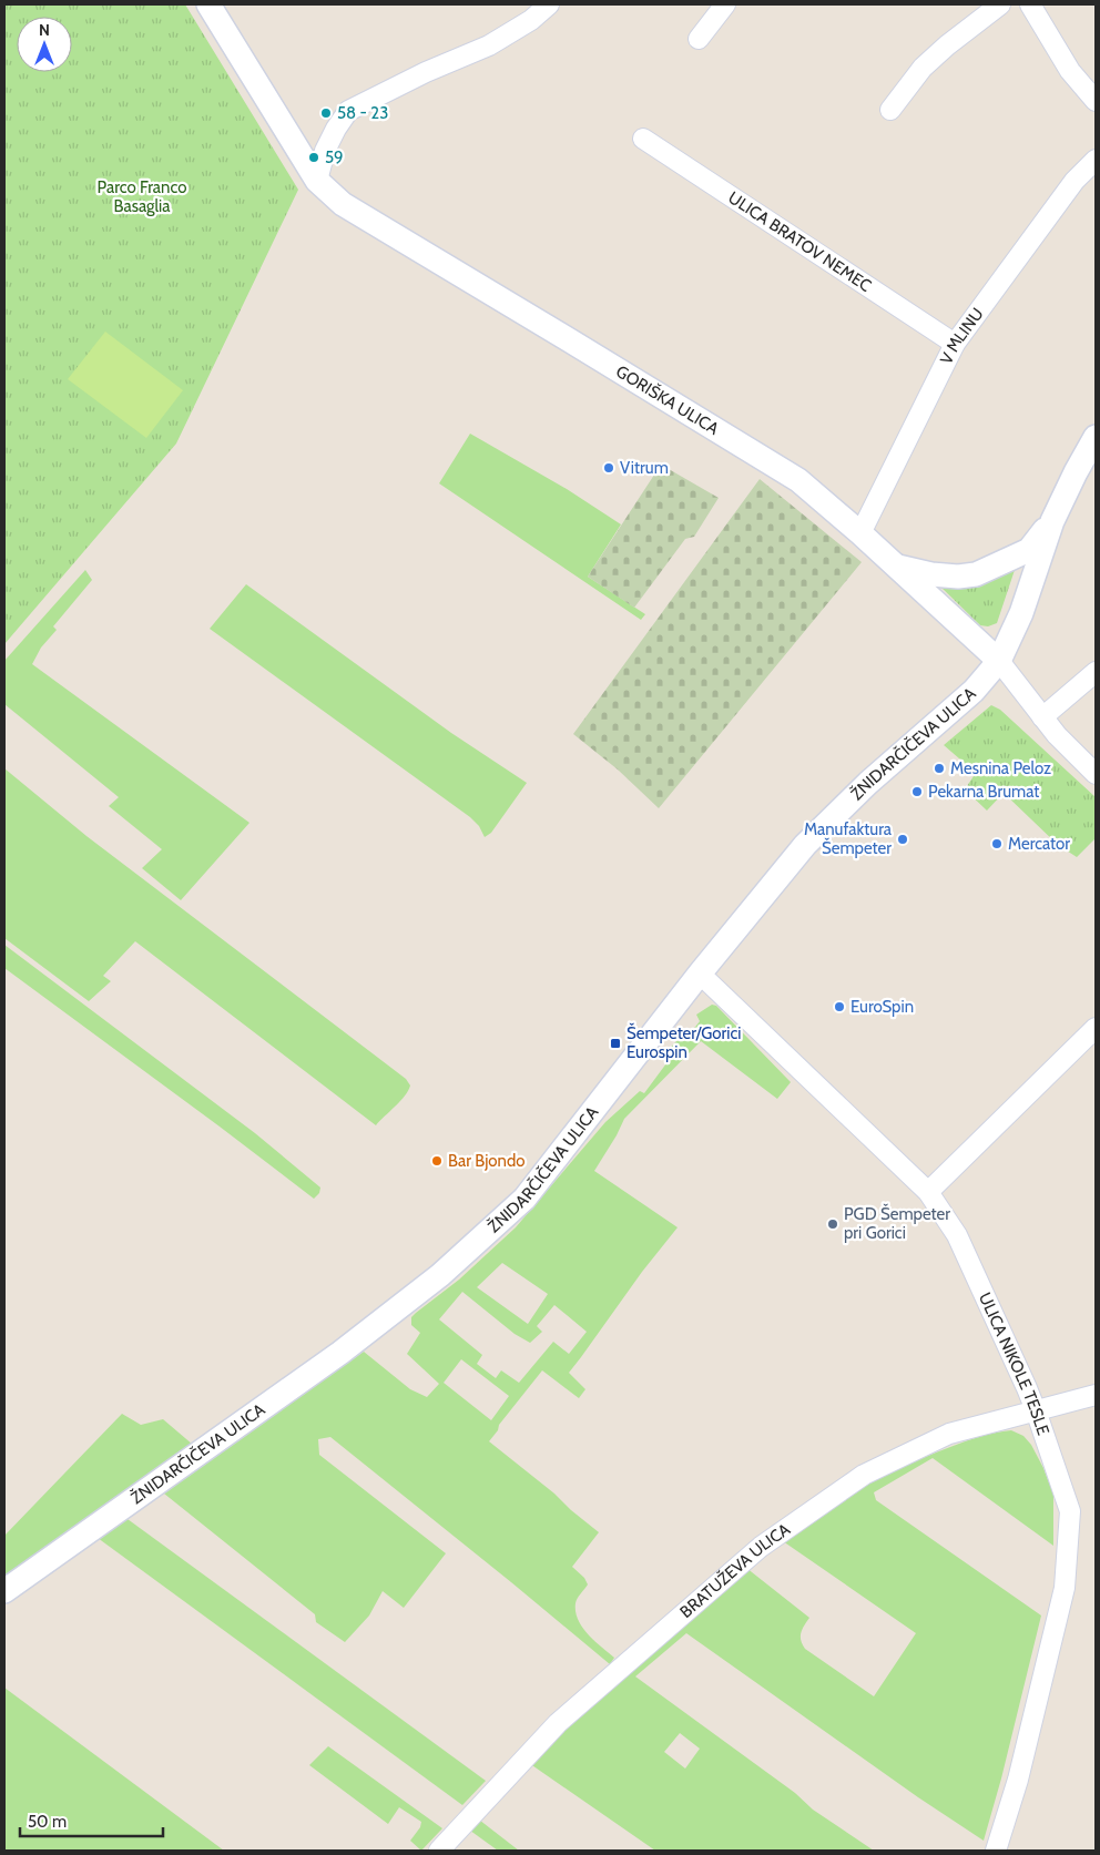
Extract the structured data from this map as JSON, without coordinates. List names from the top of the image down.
{
  "streets": {
    "street": [
      "ULICA BRATOV NEMEC",
      "V MLINU",
      "GORIŠKA ULICA",
      "ŽNIDARČIČEVA ULICA",
      "ULICA NIKOLE TESLE",
      "BRATUŽEVA ULICA"
    ]
  },
  "crossings": [
    ["ULICA BRATOV NEMEC", "V MLINU"],
    ["V MLINU", "GORIŠKA ULICA"],
    ["GORIŠKA ULICA", "ŽNIDARČIČEVA ULICA"],
    ["ŽNIDARČIČEVA ULICA", "ULICA NIKOLE TESLE"],
    ["ULICA NIKOLE TESLE", "BRATUŽEVA ULICA"]
  ],
  "parks": ["Parco Franco Basaglia"],
  "places": {
    "other": [
      "58 - 23",
      "59",
      "Vitrum",
      "Mesnina Peloz",
      "Pekarna Brumat",
      "Manufaktura Šempeter",
      "Mercator",
      "EuroSpin",
      "Bar Bjondo",
      "PGD Šempeter pri Gorici"
    ],
    "transit": ["Šempeter/Gorici Eurospin"]
  },
  "scale_bar": "50 m",
  "north": "top"
}
